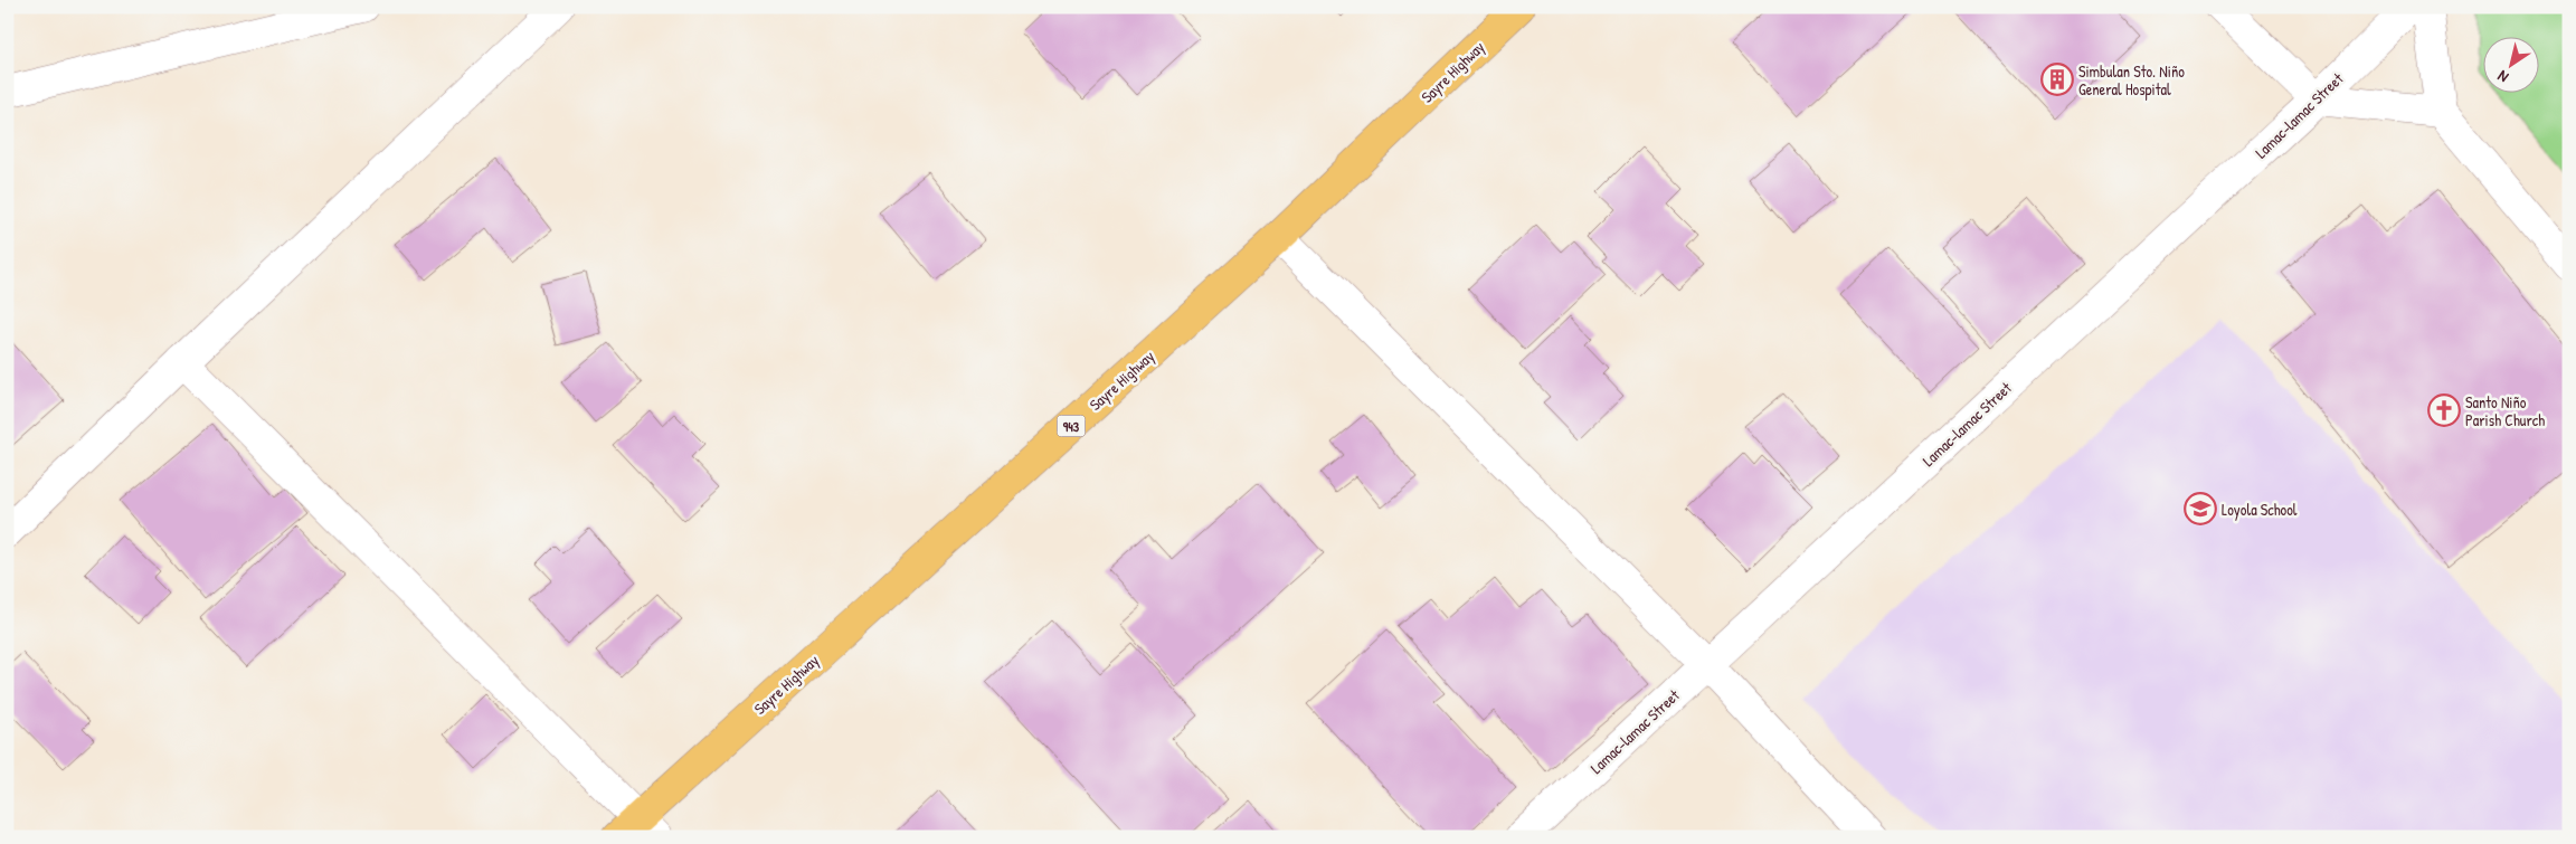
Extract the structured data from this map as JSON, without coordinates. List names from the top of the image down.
{
  "streets": {
    "highway": ["Sayre Highway", "943"],
    "street": ["Lamac-lamac Street"]
  },
  "places": {
    "building": ["Simbulan Sto. Niño General Hospital"],
    "church": ["Santo Niño Parish Church"],
    "school or university": ["Loyola School"]
  },
  "north": "bottom left"
}
